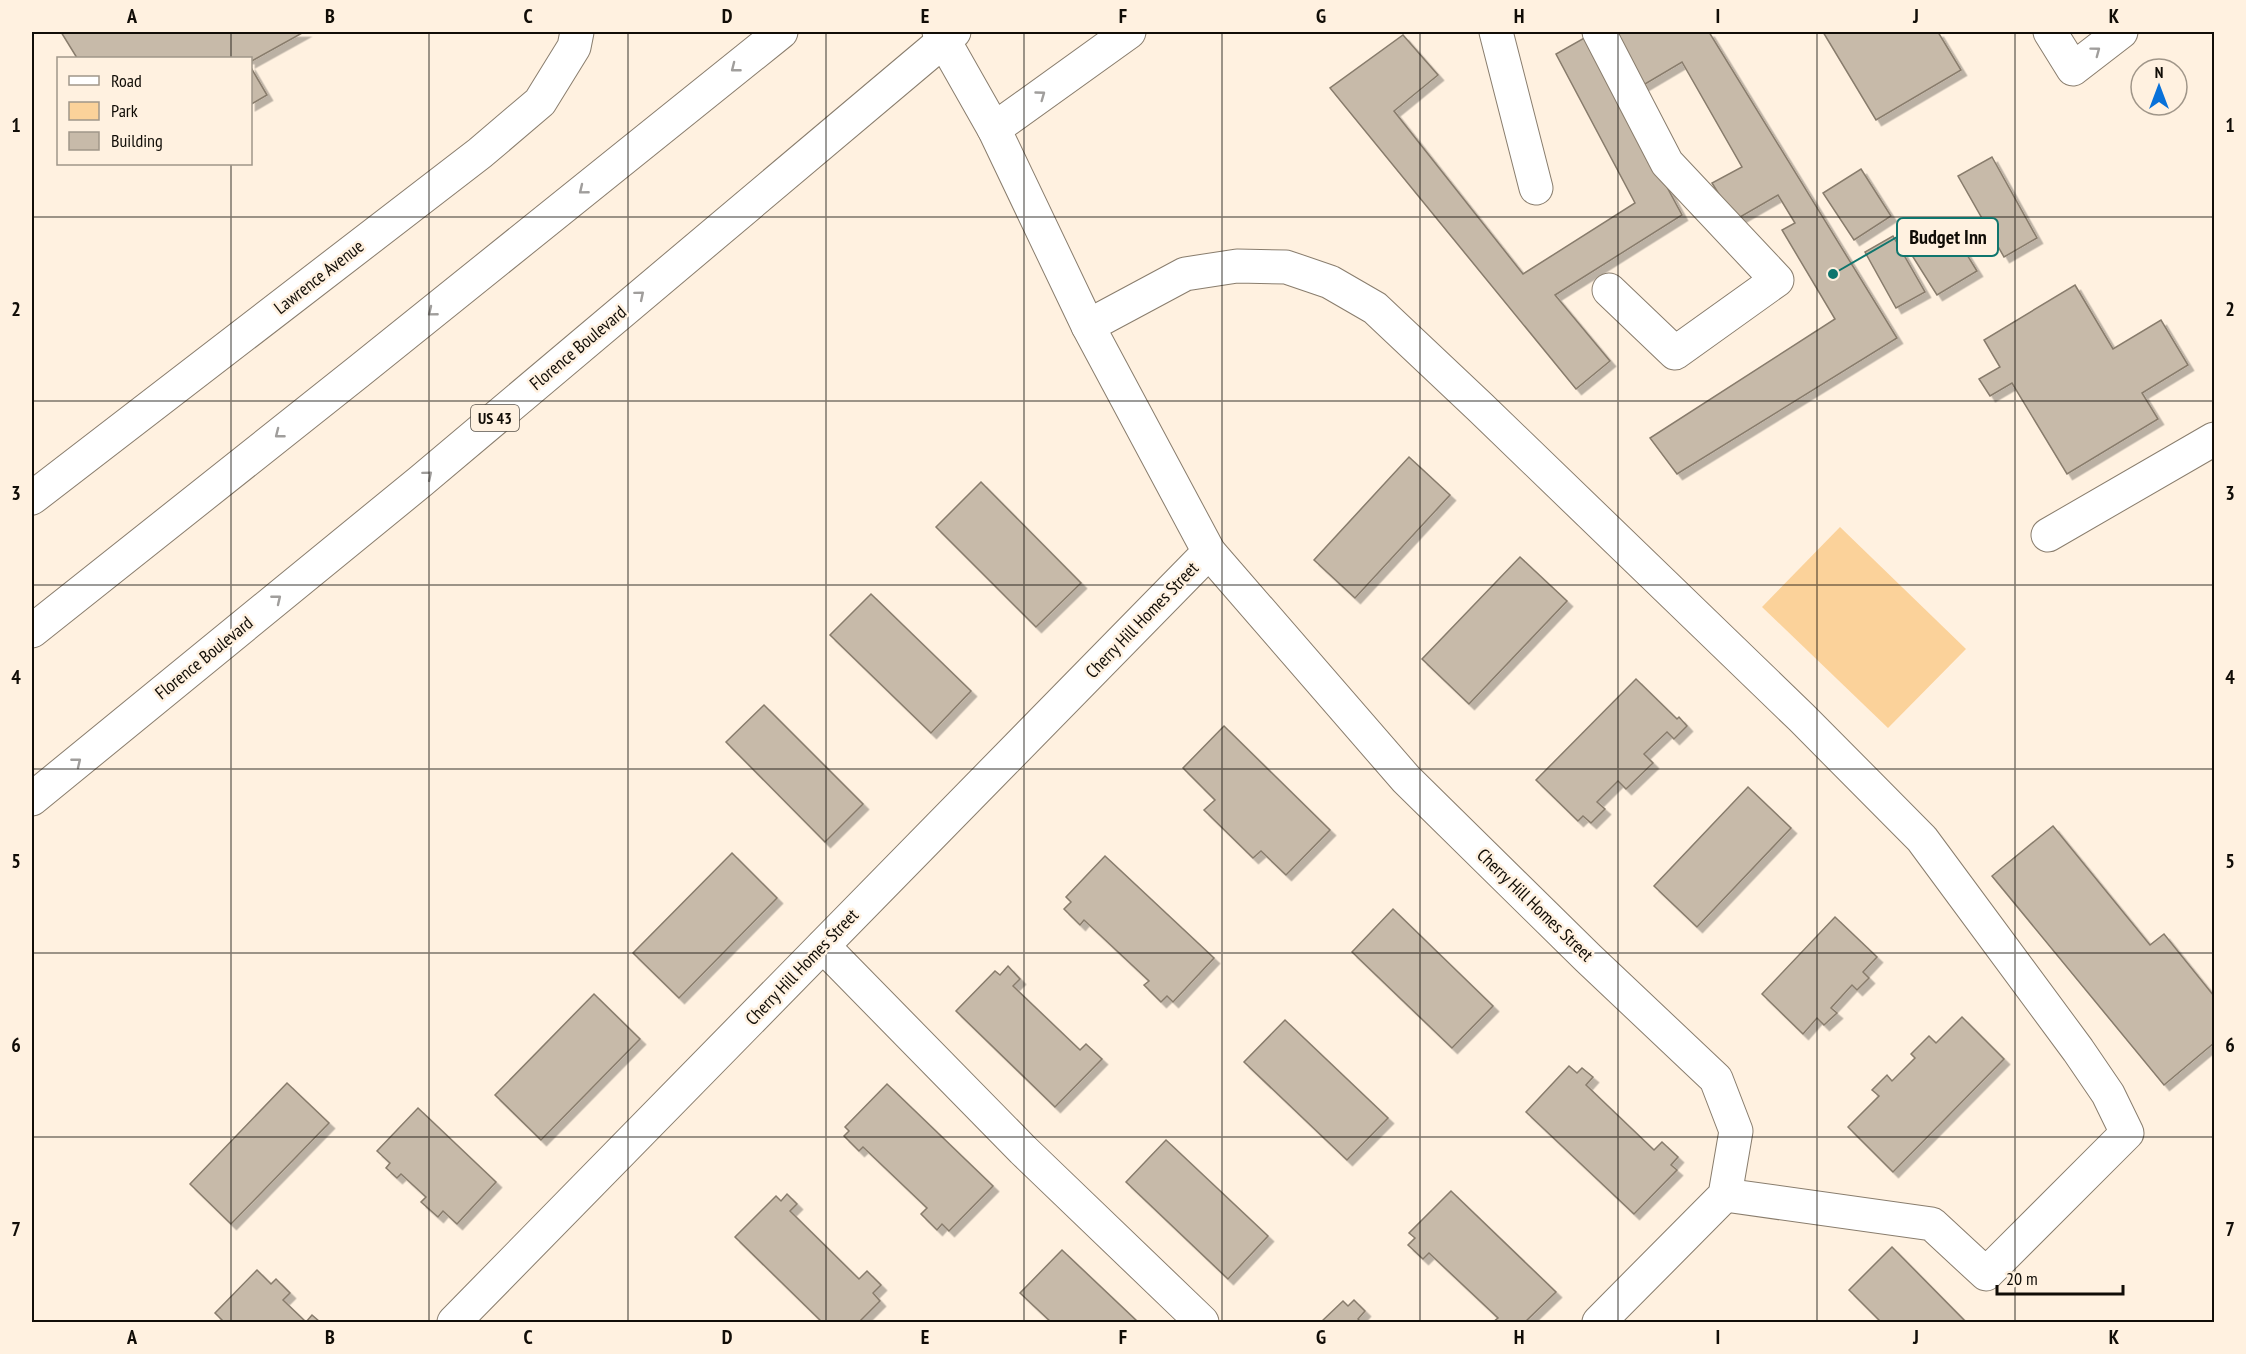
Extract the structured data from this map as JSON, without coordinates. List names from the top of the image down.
{
  "streets": {
    "main road": [
      "Lawrence Avenue",
      "Florence Boulevard",
      "US 43",
      "Cherry Hill Homes Street"
    ]
  },
  "places": ["Budget Inn"],
  "legend": ["Road", "Park", "Building"],
  "scale_bar": "20 m",
  "north": "top",
  "grid": {
    "columns": [
      "A",
      "B",
      "C",
      "D",
      "E",
      "F",
      "G",
      "H",
      "I",
      "J",
      "K"
    ],
    "rows": [
      "1",
      "2",
      "3",
      "4",
      "5",
      "6",
      "7"
    ]
  }
}
